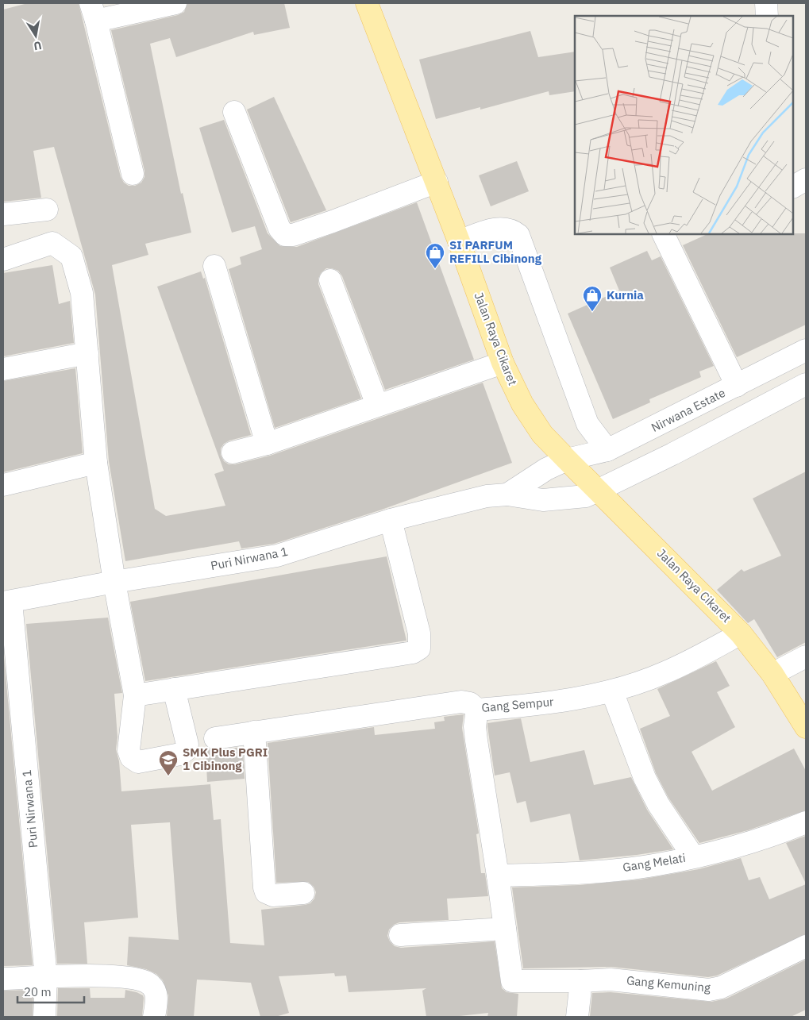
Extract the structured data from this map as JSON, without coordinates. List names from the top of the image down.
{
  "streets": {
    "main road": ["Jalan Raya Cikaret"],
    "street": [
      "Nirwana Estate",
      "Puri Nirwana 1",
      "Gang Sempur",
      "Gang Melati",
      "Gang Kemuning"
    ]
  },
  "crossings": [
    ["Jalan Raya Cikaret", "Nirwana Estate"],
    ["Jalan Raya Cikaret", "Puri Nirwana 1"],
    ["Jalan Raya Cikaret", "Gang Sempur"],
    ["Nirwana Estate", "Puri Nirwana 1"]
  ],
  "places": {
    "shop": ["SI PARFUM REFILL Cibinong", "Kurnia"],
    "school or university": ["SMK Plus PGRI 1 Cibinong"]
  },
  "scale_bar": "20 m",
  "north": "bottom"
}
